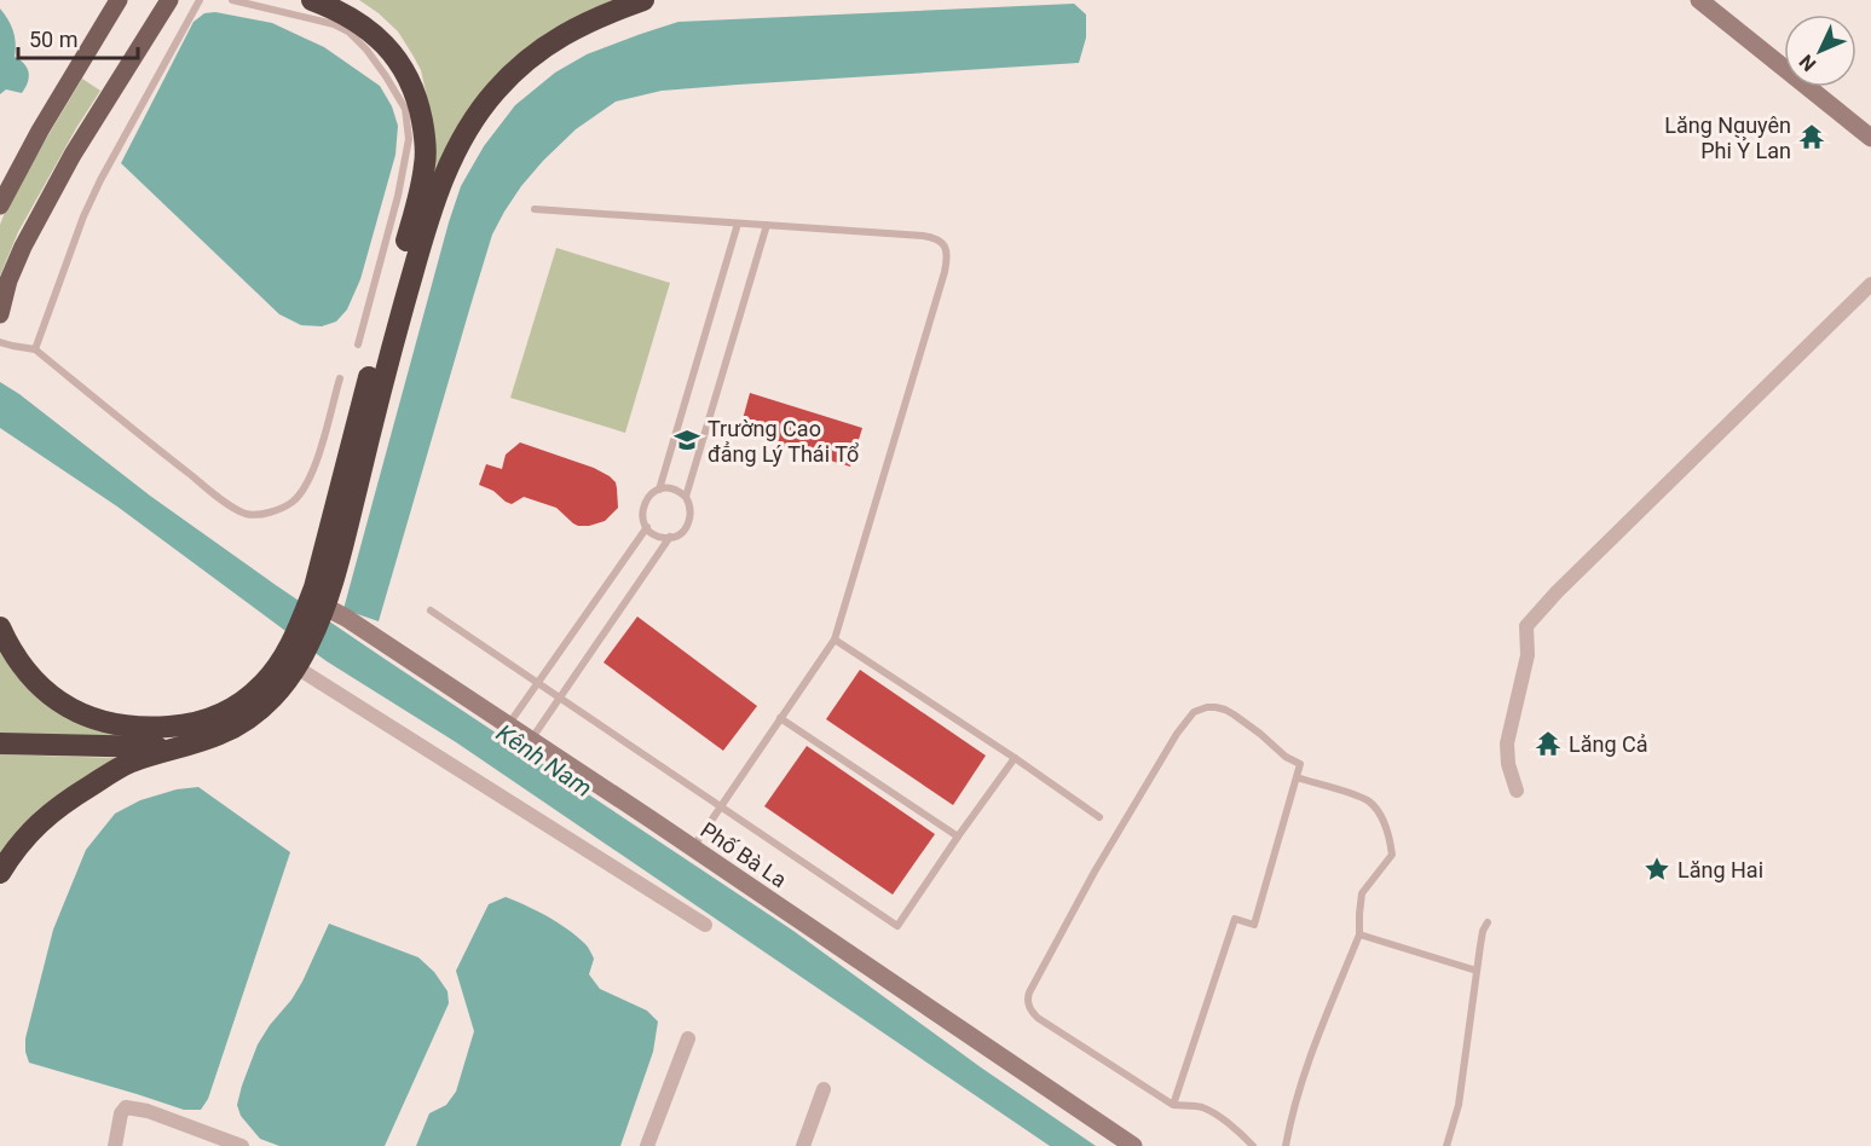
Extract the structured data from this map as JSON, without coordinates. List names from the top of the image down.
{
  "streets": {
    "street": ["Phố Bà La"]
  },
  "water": ["Kênh Nam"],
  "places": {
    "temple": ["Lăng Nguyên Phi Ỷ Lan", "Lăng Cả"],
    "school or university": ["Trường Cao đẳng Lý Thái Tổ"],
    "place": ["Lăng Hai"]
  },
  "scale_bar": "50 m",
  "north": "bottom left"
}
